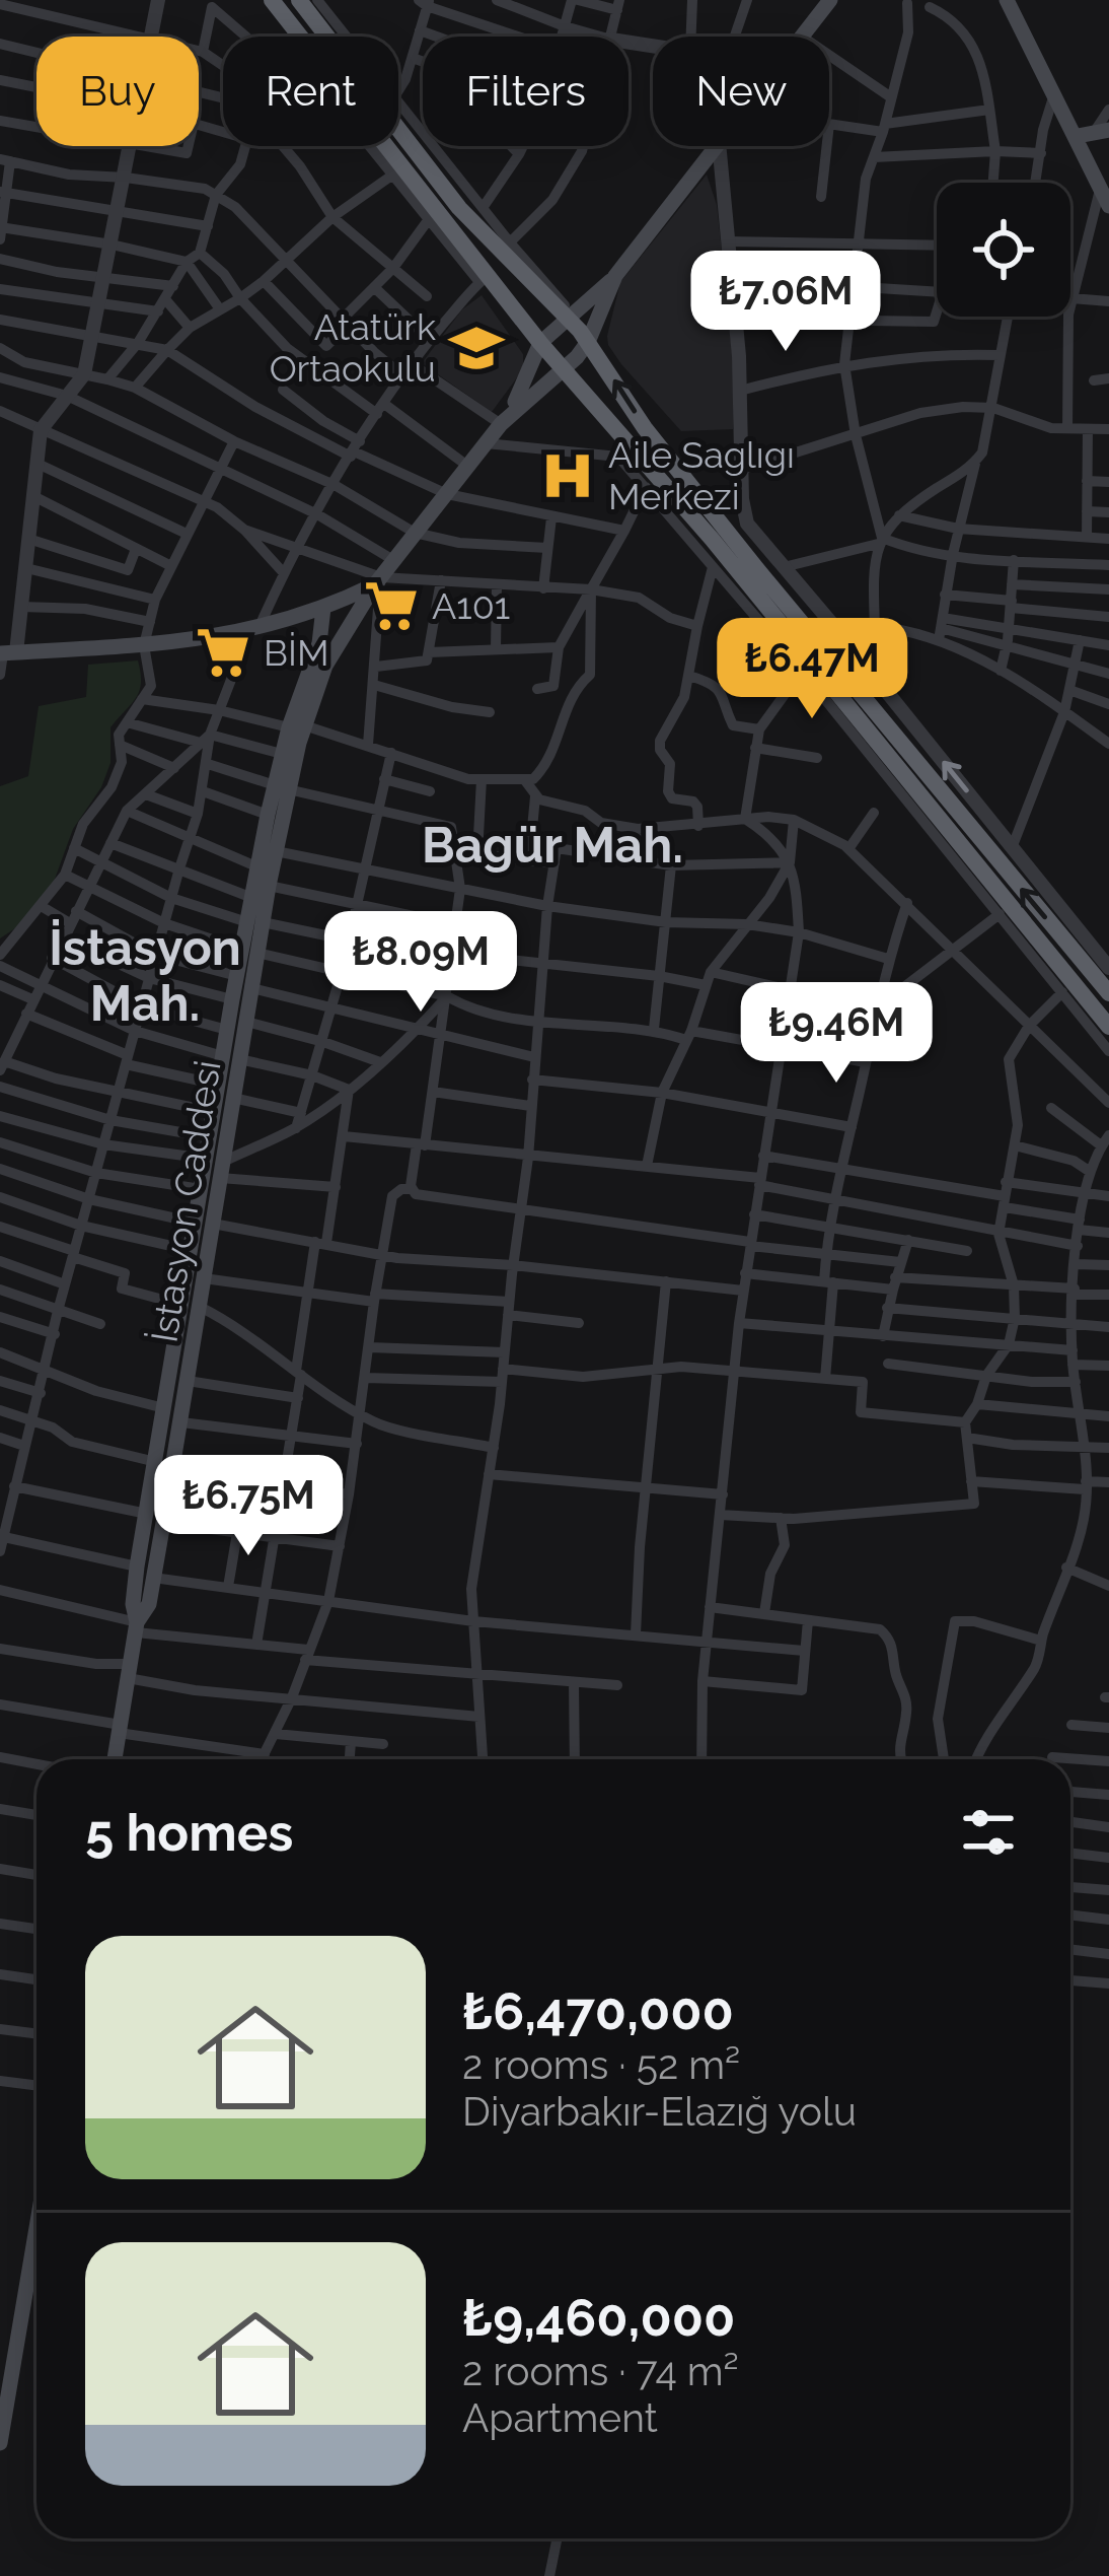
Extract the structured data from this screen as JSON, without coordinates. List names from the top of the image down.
{
  "streets": {
    "main road": ["İstasyon Caddesi"]
  },
  "districts": ["Bagür Mah.", "İstasyon Mah."],
  "places": {
    "school or university": ["Atatürk Ortaokulu"],
    "hospital": ["Aile Saglıgı Merkezi"],
    "supermarket": ["A101", "BİM"]
  },
  "page": {
    "chip": [
      "Buy",
      "Rent",
      "Filters",
      "New"
    ],
    "price": [
      "₺7.06M",
      "₺6.47M",
      "₺8.09M",
      "₺9.46M",
      "₺6.75M"
    ],
    "heading": "5 homes",
    "list": [
      {
        "name": "₺6,470,000",
        "note": "2 rooms · 52 m² · Diyarbakır-Elazığ yolu"
      },
      {
        "name": "₺9,460,000",
        "note": "2 rooms · 74 m² · Apartment"
      }
    ]
  }
}
